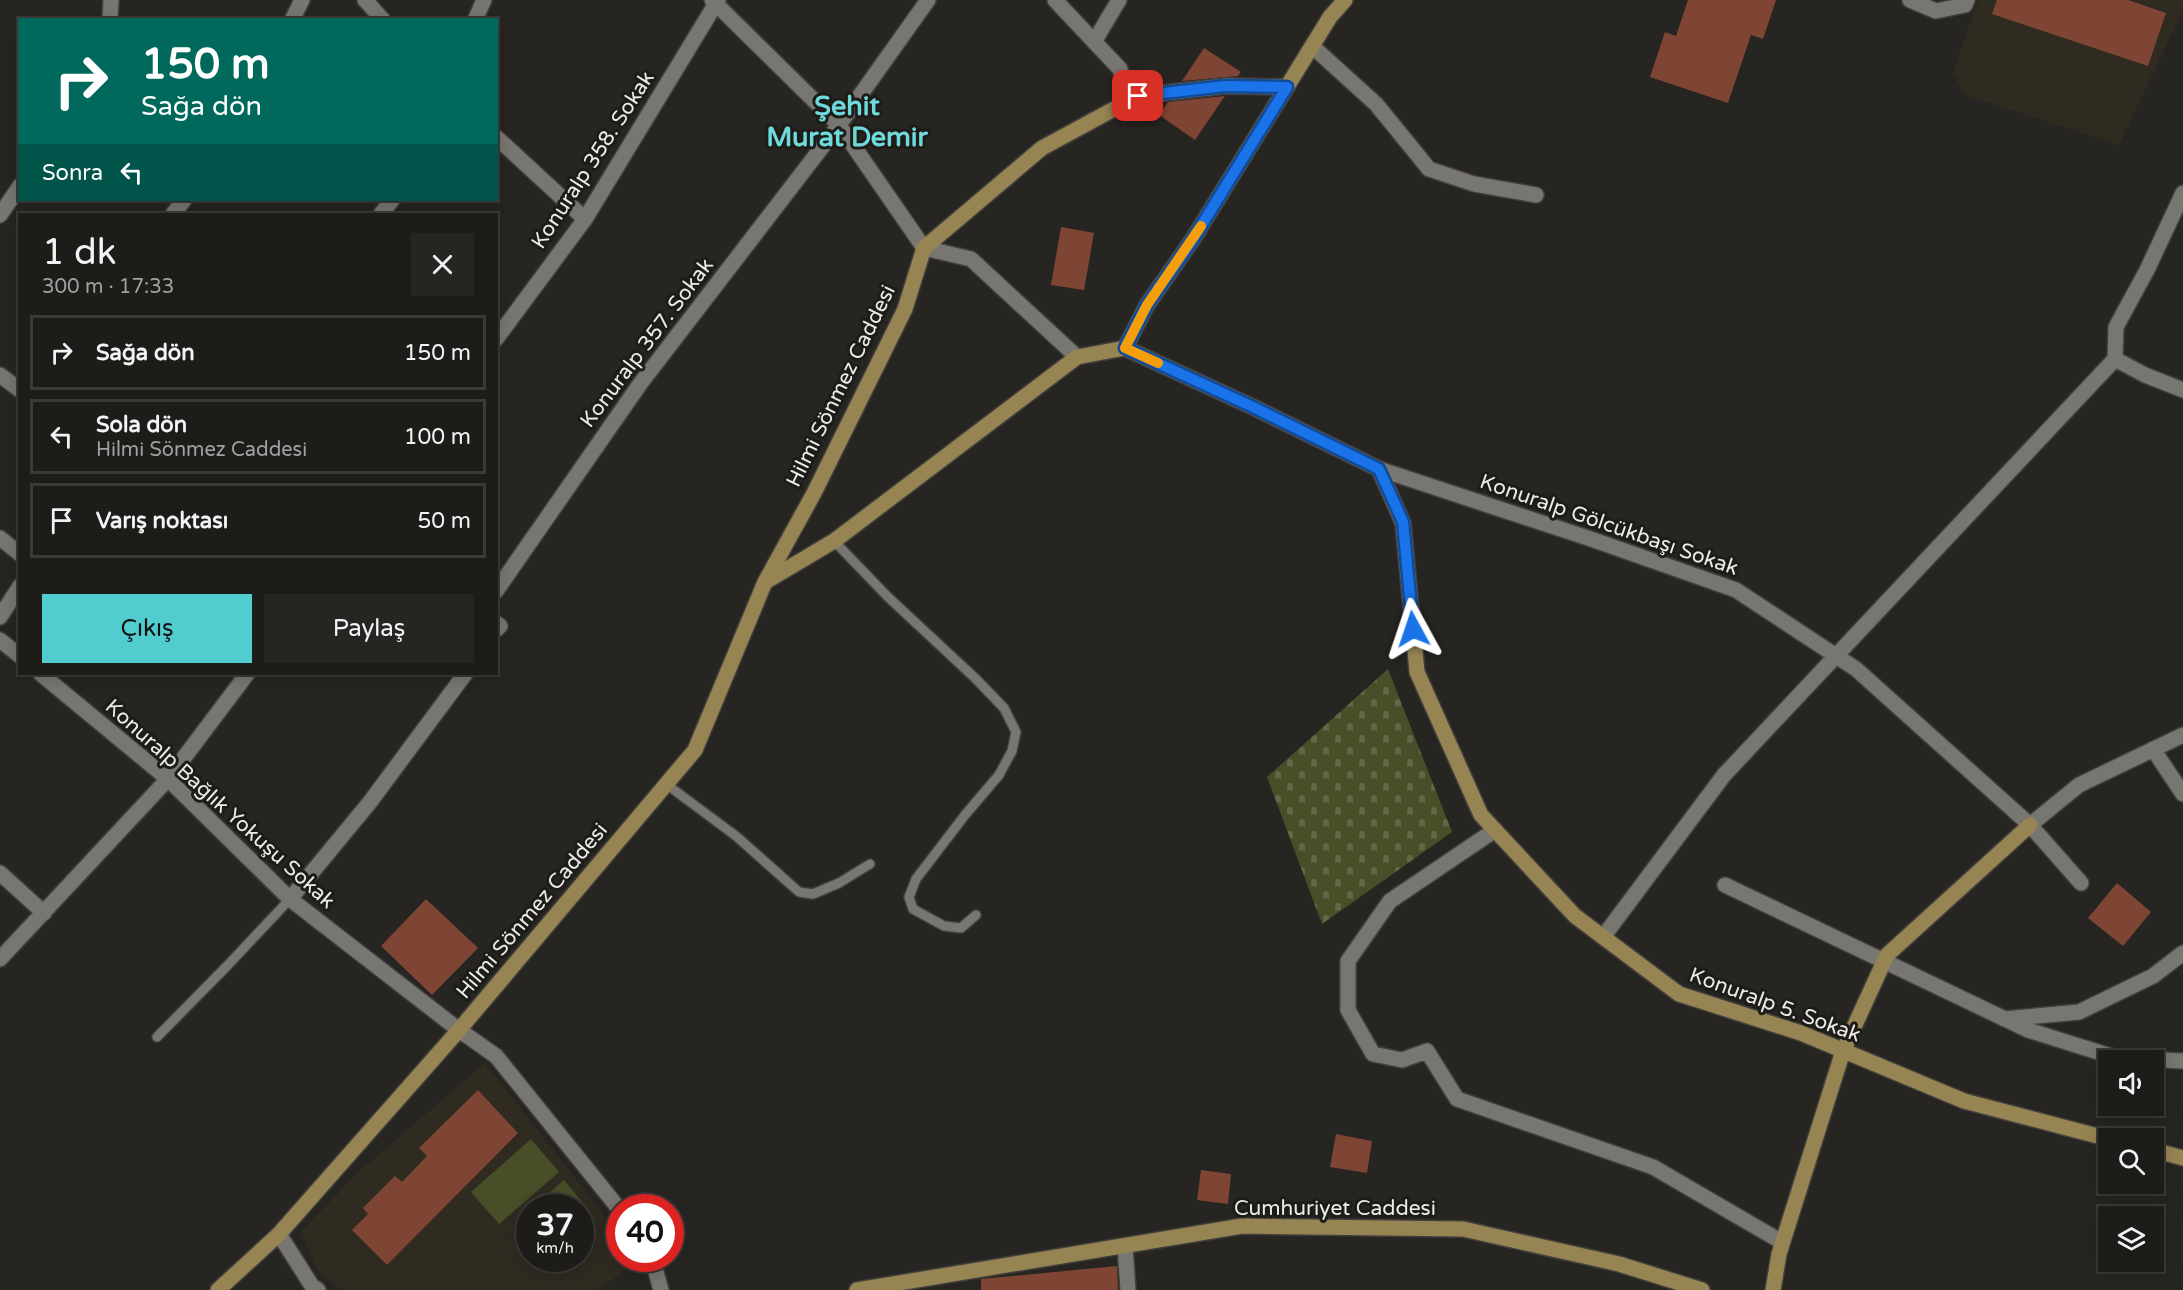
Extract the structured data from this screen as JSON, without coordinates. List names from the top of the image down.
{
  "streets": {
    "street": [
      "Konuralp 358. Sokak",
      "Konuralp 357. Sokak",
      "Hilmi Sönmez Caddesi",
      "Konuralp Gölcükbaşı Sokak",
      "Konuralp Bağlık Yokuşu Sokak",
      "Konuralp 5. Sokak",
      "Cumhuriyet Caddesi"
    ]
  },
  "crossings": [
    ["Hilmi Sönmez Caddesi", "Konuralp Bağlık Yokuşu Sokak"],
    ["Konuralp Gölcükbaşı Sokak", "Konuralp 5. Sokak"]
  ],
  "districts": ["Şehit Murat Demir"],
  "page": {
    "turn": ["150 m", "Sağa dön"],
    "then": "Sonra",
    "heading": ["1 dk", "300 m · 17:33"],
    "list": [
      {
        "name": "Sağa dön",
        "value": "150 m"
      },
      {
        "name": "Sola dön",
        "note": "Hilmi Sönmez Caddesi",
        "value": "100 m"
      },
      {
        "name": "Varış noktası",
        "value": "50 m"
      }
    ],
    "buttons": ["Çıkış", "Paylaş"],
    "speed": "37 km/h",
    "limit": "40"
  }
}
